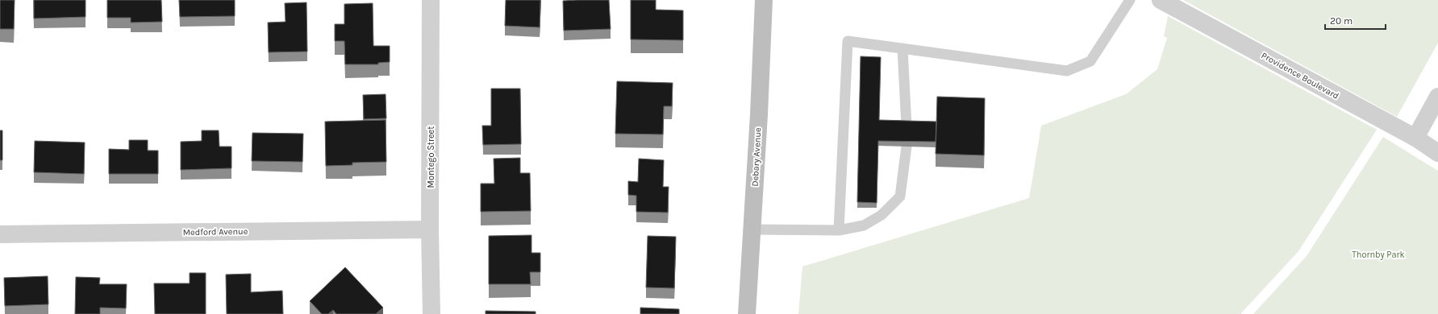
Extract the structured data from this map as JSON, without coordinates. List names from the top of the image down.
{
  "streets": {
    "main road": ["Debary Avenue"],
    "street": ["Providence Boulevard", "Montego Street", "Medford Avenue"]
  },
  "crossings": [
    ["Montego Street", "Medford Avenue"]
  ],
  "parks": ["Thornby Park"],
  "scale_bar": "20 m"
}
